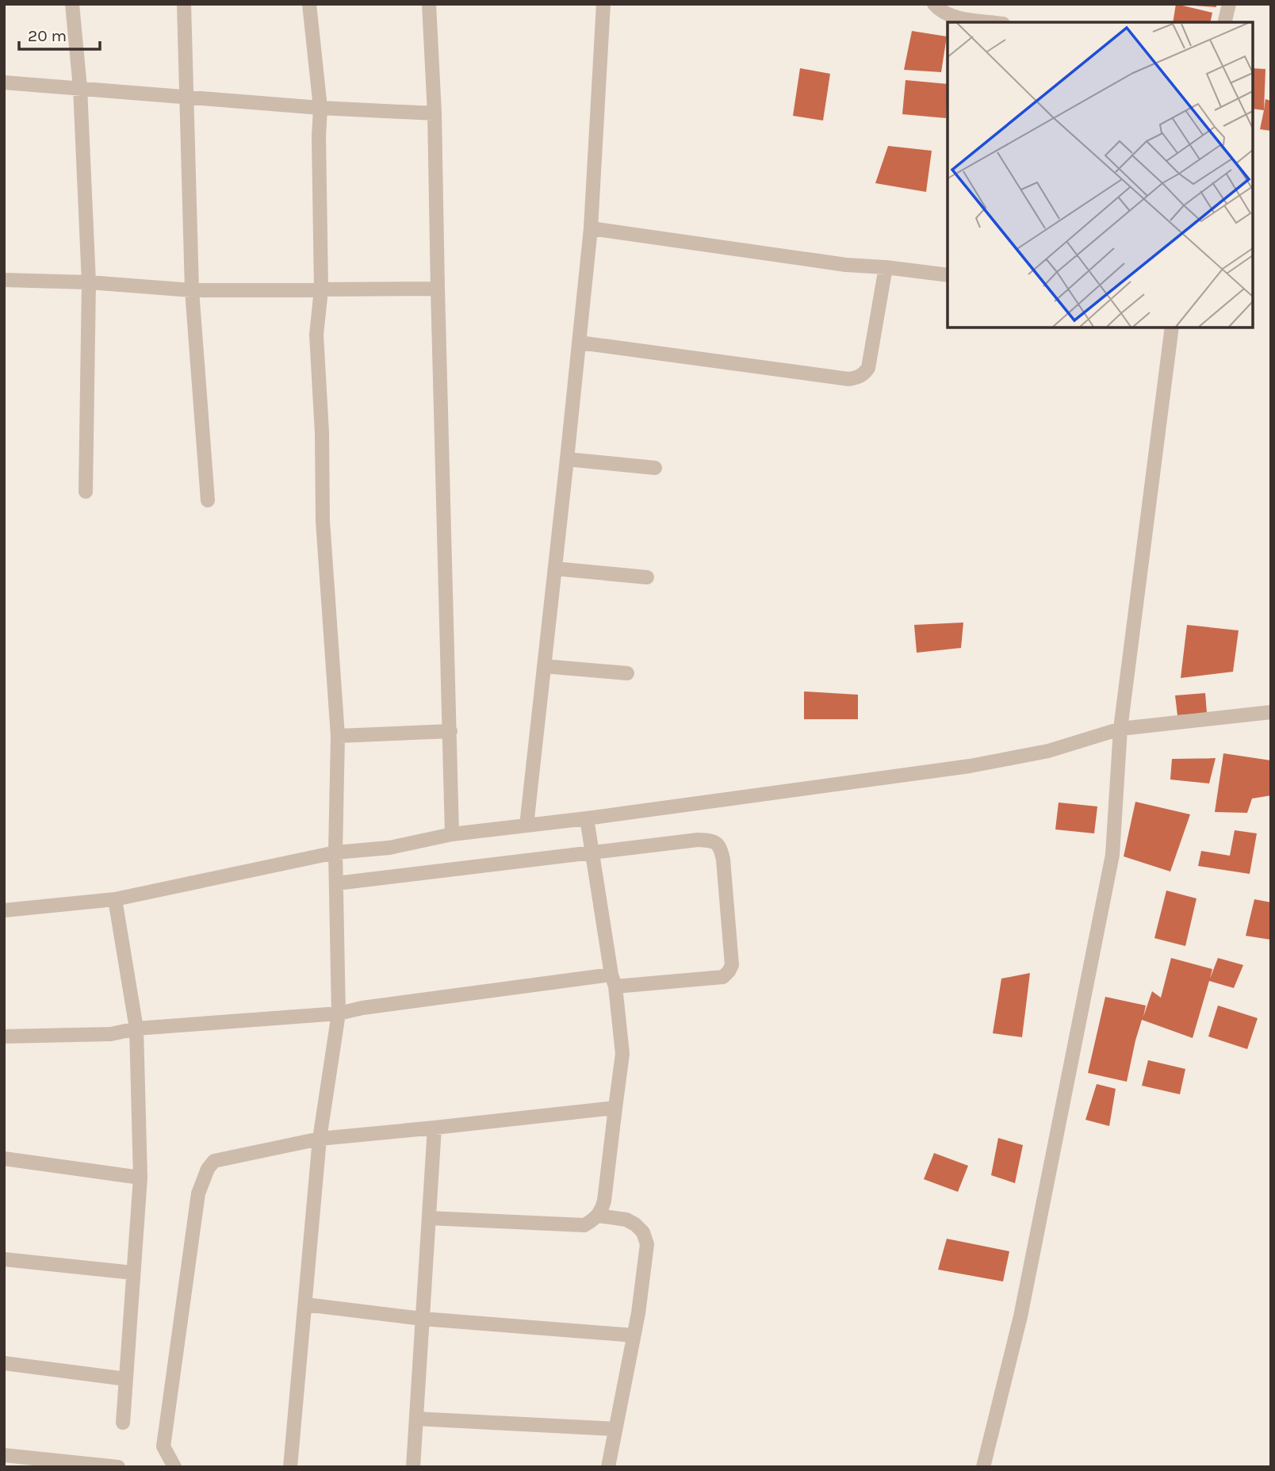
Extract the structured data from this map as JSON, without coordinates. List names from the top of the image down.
{
  "scale_bar": "20 m"
}
